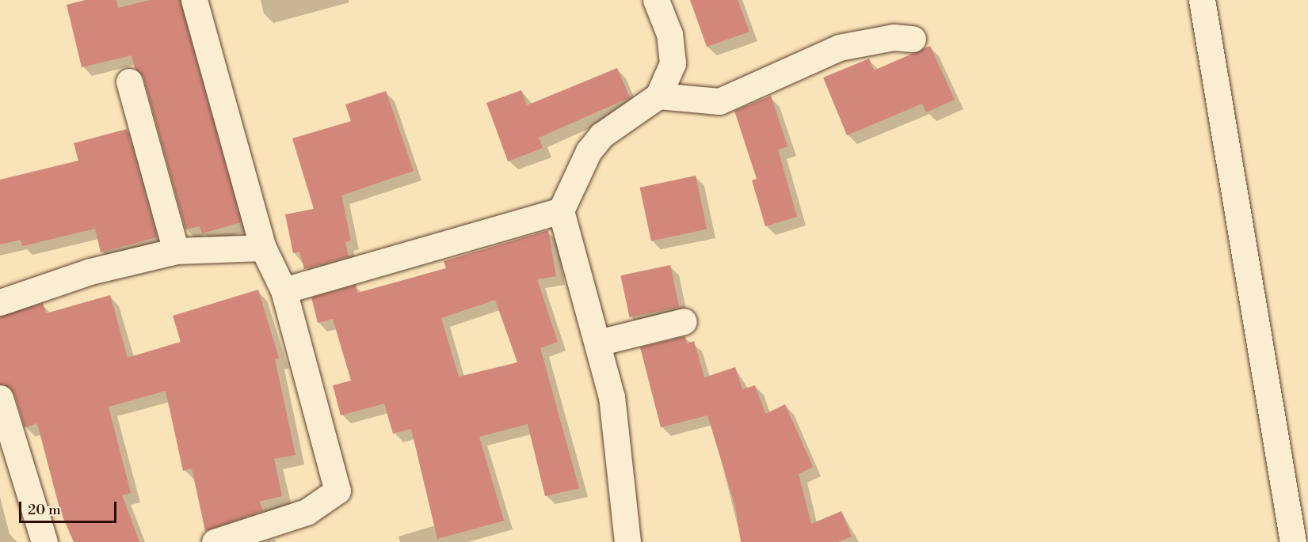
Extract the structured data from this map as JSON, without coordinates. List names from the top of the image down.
{
  "scale_bar": "20 m"
}
